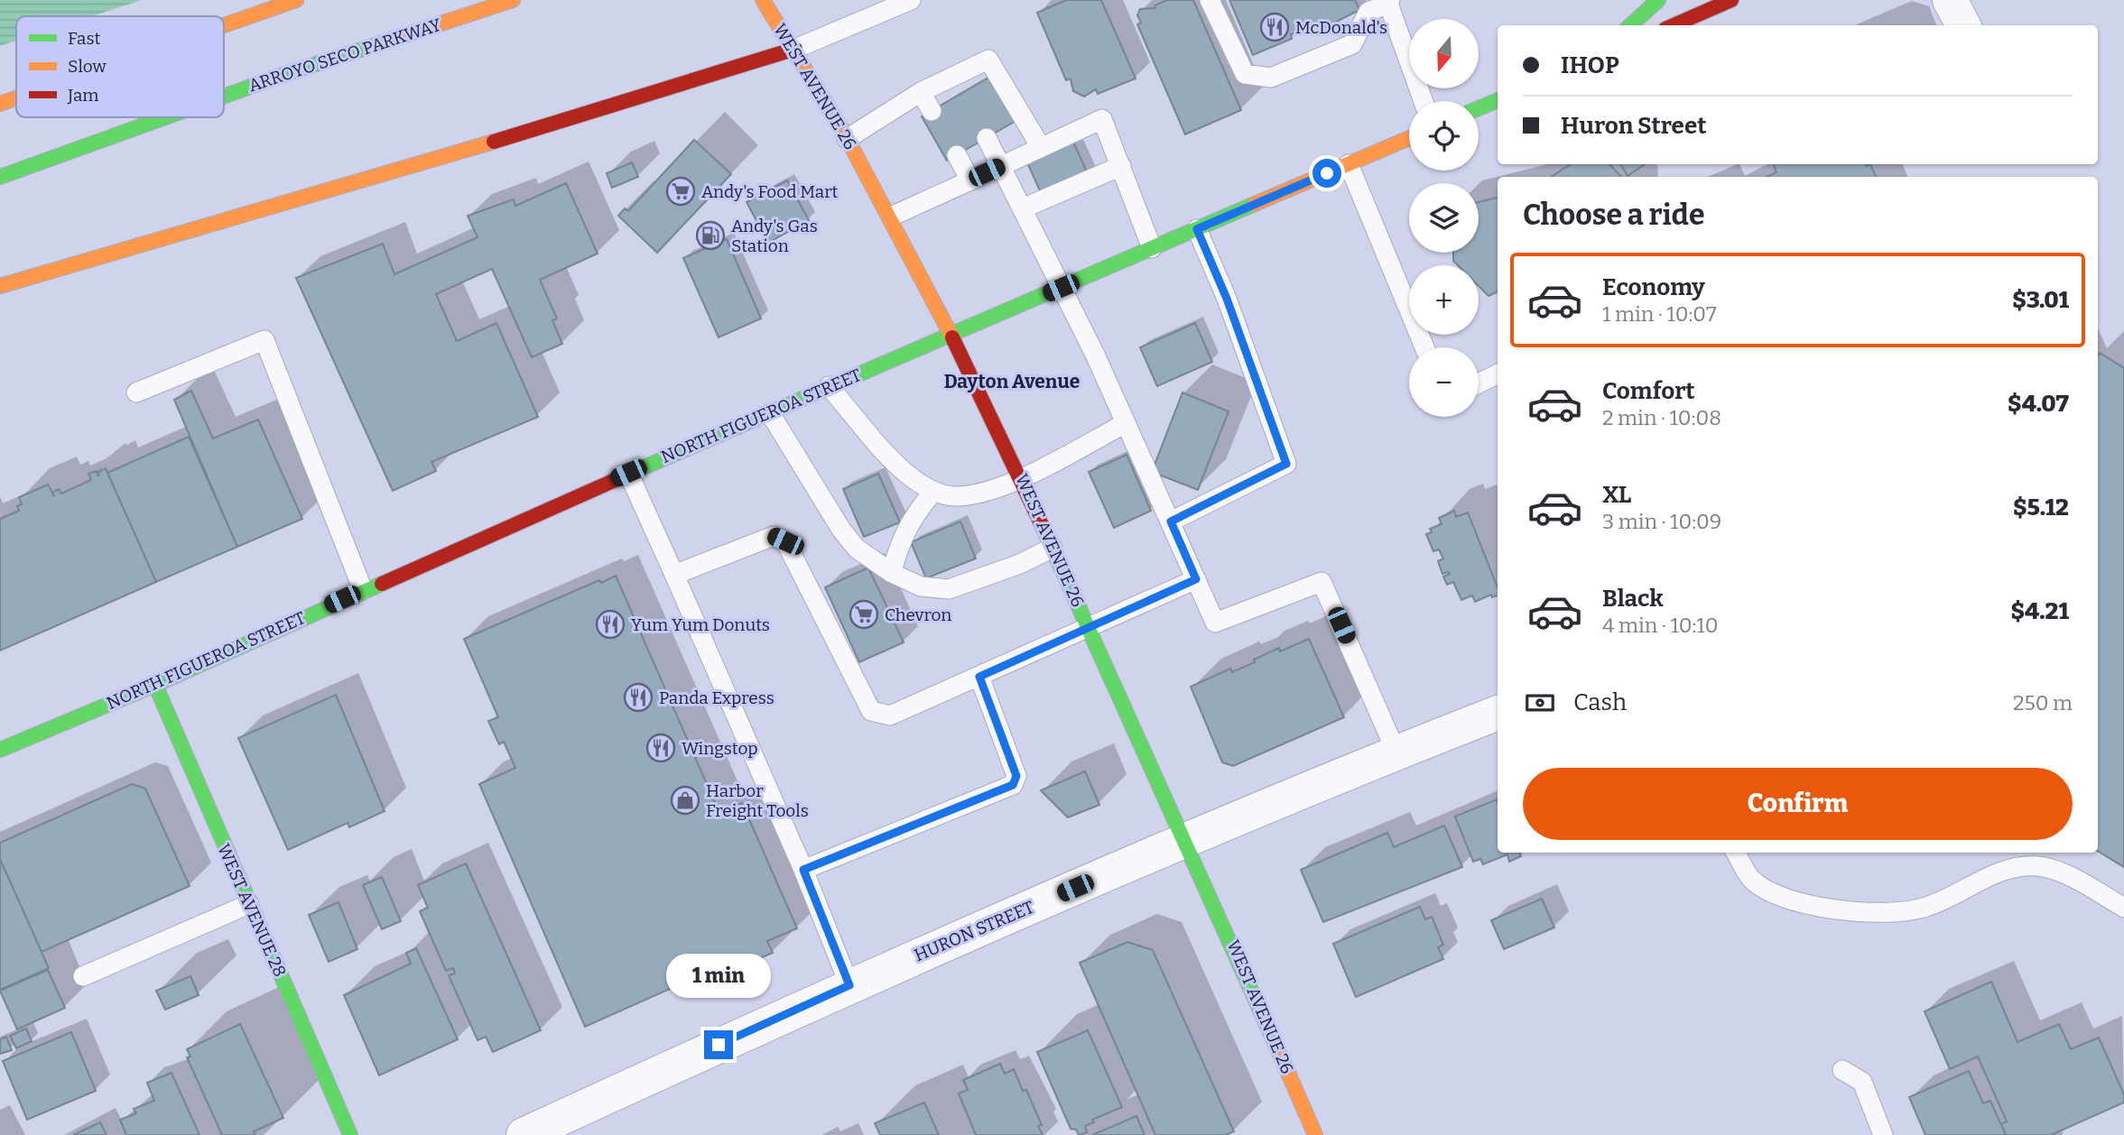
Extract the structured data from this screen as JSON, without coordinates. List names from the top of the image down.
{
  "streets": {
    "main road": [
      "ARROYO SECO PARKWAY",
      "WEST AVENUE 26",
      "NORTH FIGUEROA STREET",
      "WEST AVENUE 28"
    ],
    "street": ["HURON STREET"]
  },
  "crossings": [
    ["WEST AVENUE 26", "NORTH FIGUEROA STREET"],
    ["WEST AVENUE 26", "HURON STREET"],
    ["NORTH FIGUEROA STREET", "WEST AVENUE 28"]
  ],
  "districts": ["Dayton Avenue"],
  "places": {
    "restaurant": [
      "McDonald's",
      "Yum Yum Donuts",
      "Panda Express",
      "Wingstop"
    ],
    "supermarket": ["Andy's Food Mart", "Chevron"],
    "fuel station": ["Andy's Gas Station"],
    "shop": ["Harbor Freight Tools"]
  },
  "legend": ["Fast", "Slow", "Jam"],
  "north": "bottom",
  "page": {
    "map_buttons": ["+", "−"],
    "banner": ["IHOP", "Huron Street"],
    "heading": "Choose a ride",
    "list": [
      {
        "name": "Economy",
        "note": "1 min · 10:07",
        "value": "$3.01"
      },
      {
        "name": "Comfort",
        "note": "2 min · 10:08",
        "value": "$4.07"
      },
      {
        "name": "XL",
        "note": "3 min · 10:09",
        "value": "$5.12"
      },
      {
        "name": "Black",
        "note": "4 min · 10:10",
        "value": "$4.21"
      }
    ],
    "pay": ["Cash", "250 m"],
    "buttons": "Confirm",
    "bubble": "1 min"
  }
}
